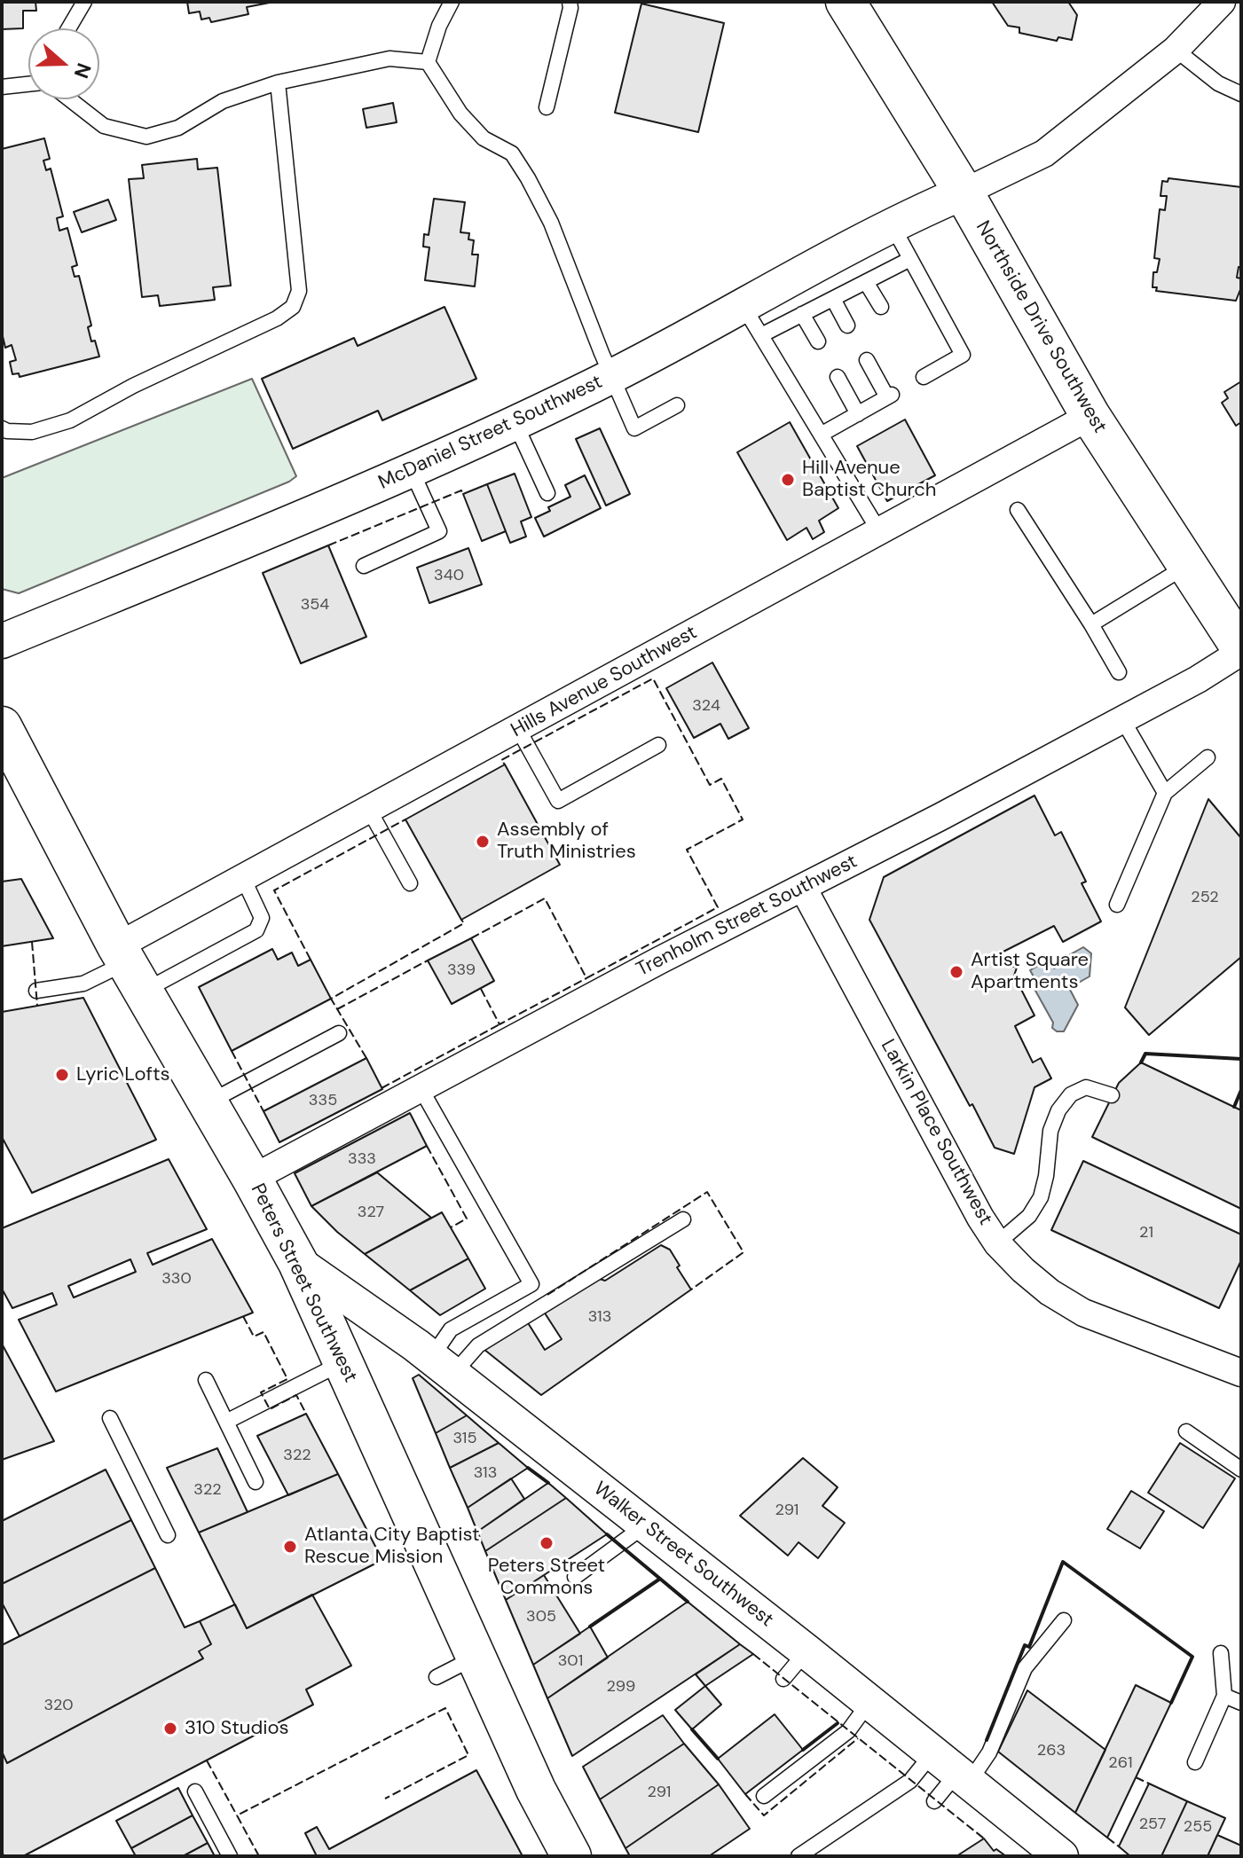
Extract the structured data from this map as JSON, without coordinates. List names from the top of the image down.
{
  "streets": {
    "main road": ["Northside Drive Southwest", "Peters Street Southwest"],
    "street": [
      "McDaniel Street Southwest",
      "Hills Avenue Southwest",
      "Trenholm Street Southwest",
      "Larkin Place Southwest",
      "Walker Street Southwest"
    ]
  },
  "crossings": [
    ["Northside Drive Southwest", "McDaniel Street Southwest"],
    ["Northside Drive Southwest", "Hills Avenue Southwest"],
    ["Northside Drive Southwest", "Trenholm Street Southwest"],
    ["Hills Avenue Southwest", "Peters Street Southwest"],
    ["Trenholm Street Southwest", "Larkin Place Southwest"],
    ["Trenholm Street Southwest", "Peters Street Southwest"],
    ["Peters Street Southwest", "Walker Street Southwest"]
  ],
  "places": [
    "Hill Avenue Baptist Church",
    "Assembly of Truth Ministries",
    "Artist Square Apartments",
    "Lyric Lofts",
    "Peters Street Commons",
    "Atlanta City Baptist Rescue Mission",
    "310 Studios"
  ],
  "house_numbers": [
    "340",
    "354",
    "324",
    "252",
    "339",
    "335",
    "333",
    "327",
    "21",
    "330",
    "313",
    "315",
    "322",
    "313",
    "322",
    "291",
    "305",
    "301",
    "299",
    "320",
    "263",
    "261",
    "291",
    "257",
    "255"
  ],
  "north": "right"
}
